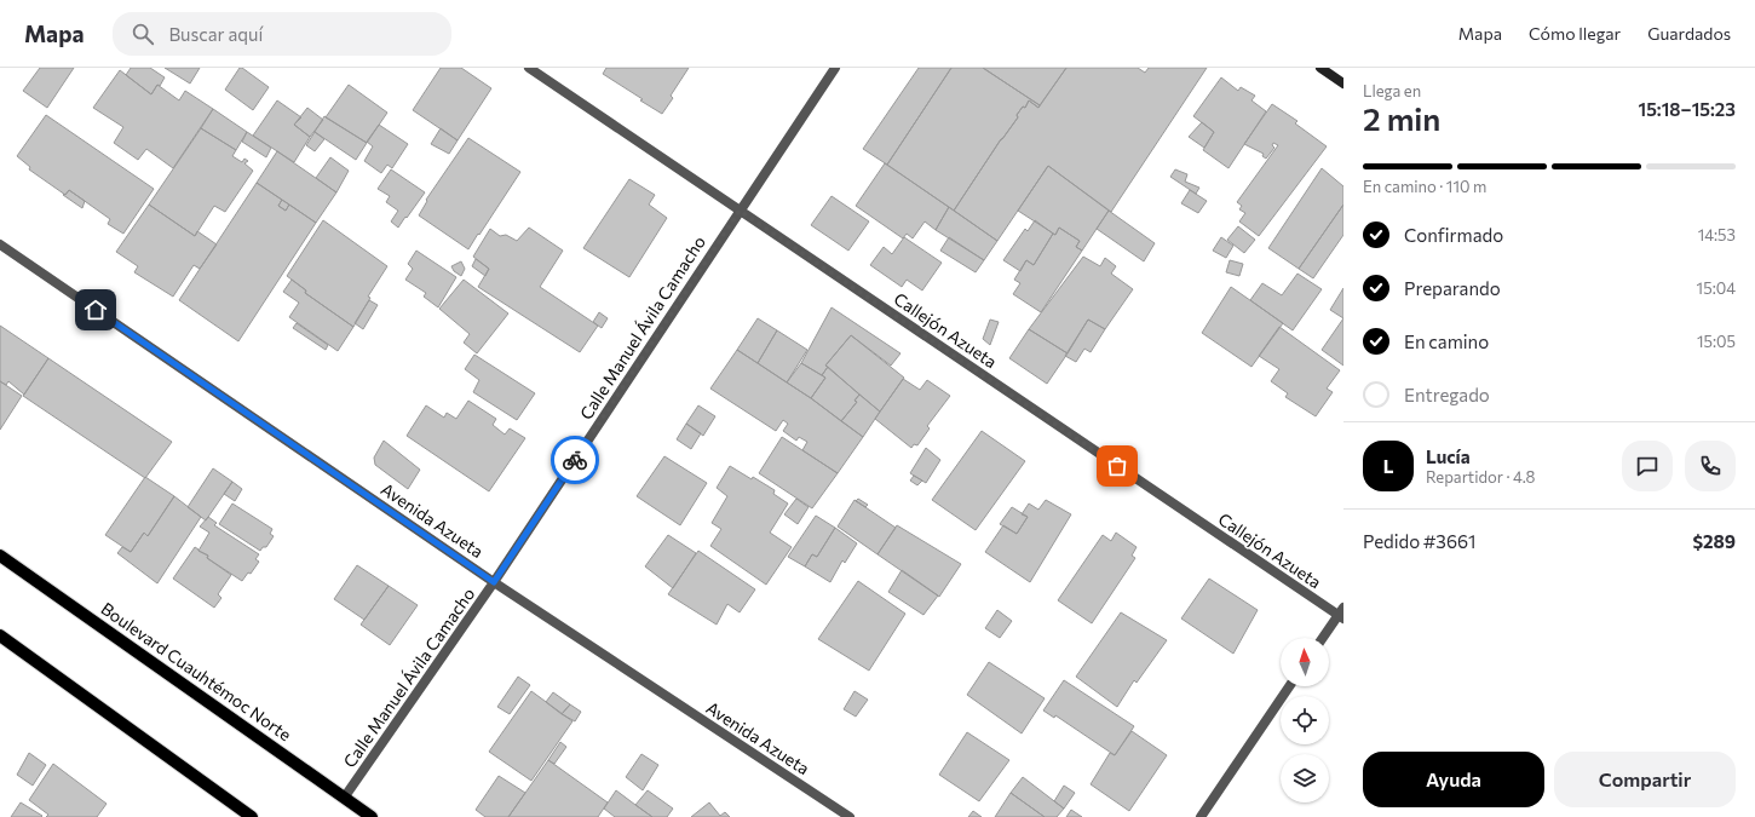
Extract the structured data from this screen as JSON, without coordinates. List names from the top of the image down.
{
  "streets": {
    "main road": ["Boulevard Cuauhtémoc Norte"],
    "street": ["Calle Manuel Ávila Camacho", "Callejón Azueta", "Avenida Azueta"]
  },
  "crossings": [
    ["Calle Manuel Ávila Camacho", "Callejón Azueta"],
    ["Calle Manuel Ávila Camacho", "Avenida Azueta"],
    ["Calle Manuel Ávila Camacho", "Boulevard Cuauhtémoc Norte"]
  ],
  "north": "top",
  "page": {
    "header": "Mapa",
    "search": "Buscar aquí",
    "nav": ["Mapa", "Cómo llegar", "Guardados"],
    "heading": ["2 min", "Llega en", "15:18–15:23"],
    "panel": [
      "Lucía",
      "Repartidor · 4.8",
      "Pedido #3661",
      "$289"
    ],
    "bar": "En camino · 110 m",
    "list": [
      ["Confirmado", "14:53"],
      ["Preparando", "15:04"],
      ["En camino", "15:05"],
      "Entregado"
    ],
    "round": "L",
    "buttons": ["Ayuda", "Compartir"]
  }
}
